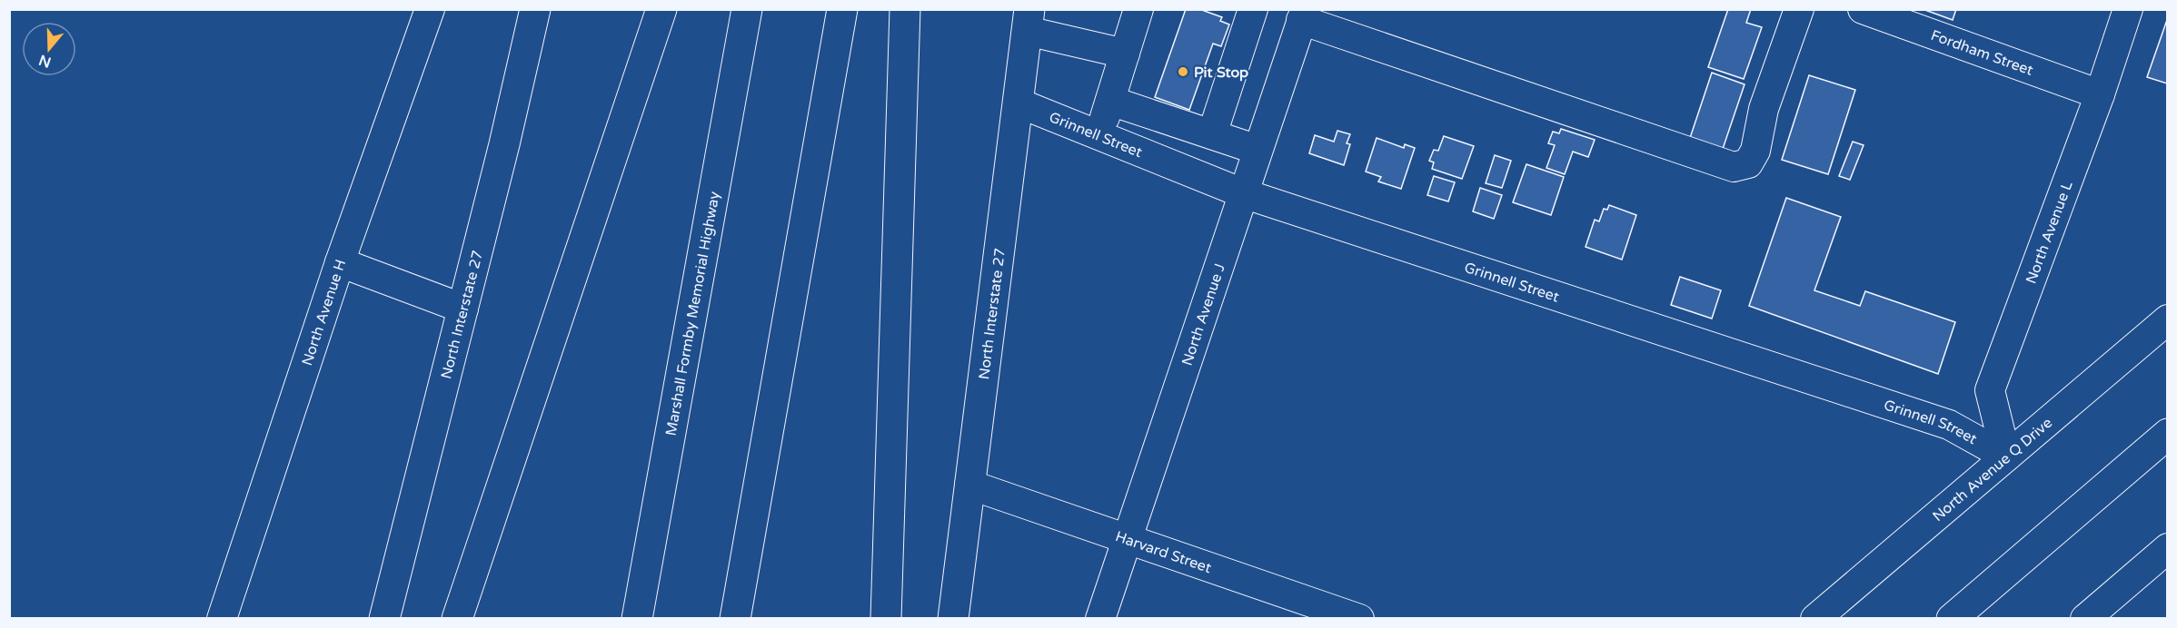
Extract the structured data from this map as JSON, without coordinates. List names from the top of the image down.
{
  "streets": {
    "main road": ["Marshall Formby Memorial Highway", "North Interstate 27"],
    "street": [
      "Fordham Street",
      "Grinnell Street",
      "North Avenue L",
      "North Avenue H",
      "North Avenue J",
      "North Avenue Q Drive",
      "Harvard Street"
    ]
  },
  "crossings": [
    ["Fordham Street", "North Avenue L"],
    ["Grinnell Street", "North Avenue L"],
    ["Grinnell Street", "North Interstate 27"],
    ["Grinnell Street", "North Avenue J"],
    ["Grinnell Street", "North Avenue Q Drive"],
    ["North Avenue L", "North Avenue Q Drive"],
    ["North Interstate 27", "Harvard Street"],
    ["North Avenue J", "Harvard Street"]
  ],
  "places": ["Pit Stop"],
  "north": "bottom"
}
